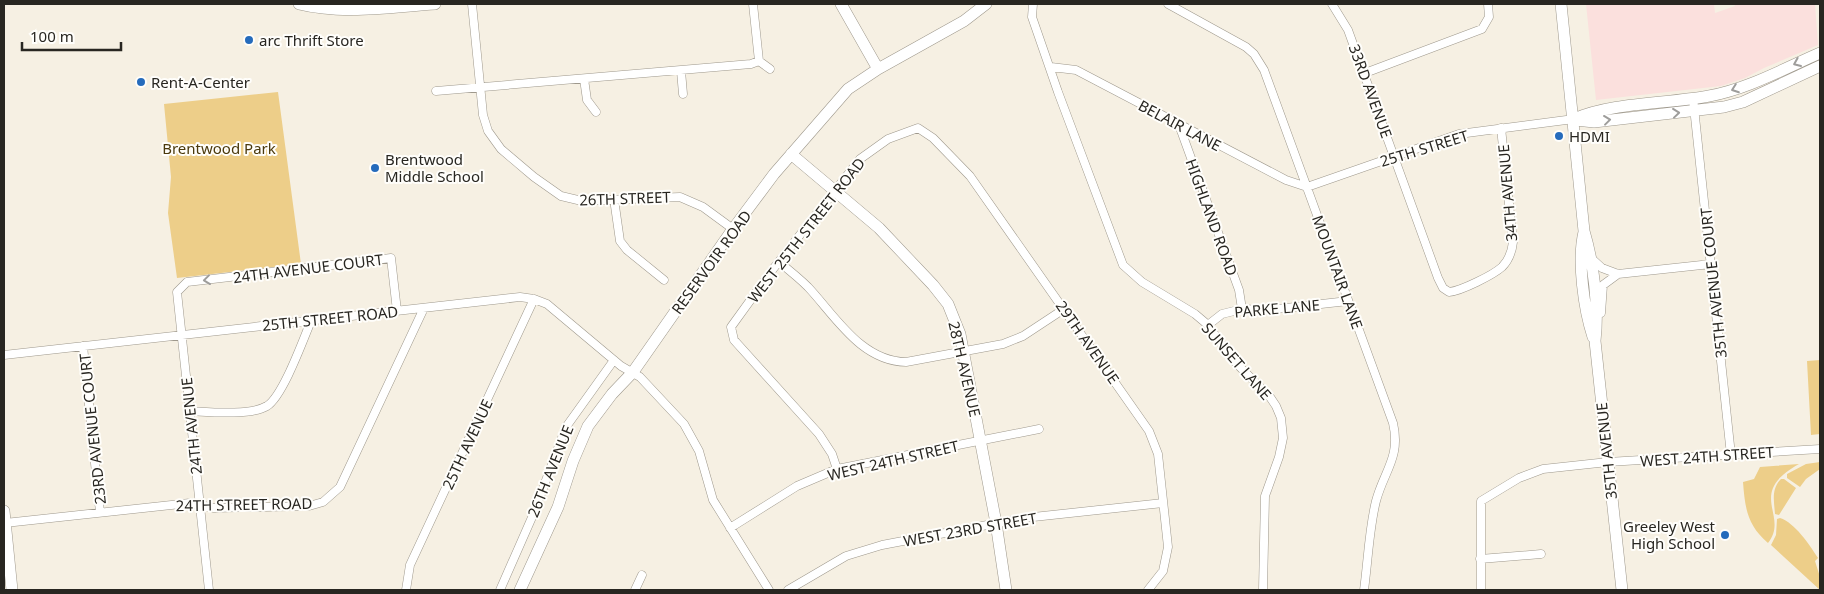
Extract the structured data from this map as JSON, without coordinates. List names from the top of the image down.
{
  "streets": {
    "street": [
      "33RD AVENUE",
      "BELAIR LANE",
      "25TH STREET",
      "34TH AVENUE",
      "26TH STREET",
      "HIGHLAND ROAD",
      "WEST 25TH STREET ROAD",
      "RESERVOIR ROAD",
      "24TH AVENUE COURT",
      "MOUNTAIR LANE",
      "35TH AVENUE COURT",
      "PARKE LANE",
      "25TH STREET ROAD",
      "29TH AVENUE",
      "SUNSET LANE",
      "28TH AVENUE",
      "24TH AVENUE",
      "23RD AVENUE COURT",
      "25TH AVENUE",
      "35TH AVENUE",
      "WEST 24TH STREET",
      "26TH AVENUE",
      "24TH STREET ROAD",
      "WEST 23RD STREET"
    ]
  },
  "crossings": [
    ["33RD AVENUE", "25TH STREET"],
    ["33RD AVENUE", "34TH AVENUE"],
    ["BELAIR LANE", "25TH STREET"],
    ["BELAIR LANE", "HIGHLAND ROAD"],
    ["BELAIR LANE", "MOUNTAIR LANE"],
    ["BELAIR LANE", "SUNSET LANE"],
    ["25TH STREET", "34TH AVENUE"],
    ["25TH STREET", "MOUNTAIR LANE"],
    ["25TH STREET", "35TH AVENUE COURT"],
    ["25TH STREET", "35TH AVENUE"],
    ["26TH STREET", "RESERVOIR ROAD"],
    ["HIGHLAND ROAD", "PARKE LANE"],
    ["WEST 25TH STREET ROAD", "29TH AVENUE"],
    ["WEST 25TH STREET ROAD", "28TH AVENUE"],
    ["WEST 25TH STREET ROAD", "WEST 24TH STREET"],
    ["RESERVOIR ROAD", "25TH STREET ROAD"],
    ["RESERVOIR ROAD", "28TH AVENUE"],
    ["24TH AVENUE COURT", "25TH STREET ROAD"],
    ["24TH AVENUE COURT", "24TH AVENUE"],
    ["MOUNTAIR LANE", "PARKE LANE"],
    ["35TH AVENUE COURT", "WEST 24TH STREET"],
    ["PARKE LANE", "SUNSET LANE"],
    ["25TH STREET ROAD", "24TH AVENUE"],
    ["25TH STREET ROAD", "23RD AVENUE COURT"],
    ["25TH STREET ROAD", "25TH AVENUE"],
    ["25TH STREET ROAD", "WEST 24TH STREET"],
    ["25TH STREET ROAD", "26TH AVENUE"],
    ["25TH STREET ROAD", "24TH STREET ROAD"],
    ["29TH AVENUE", "WEST 23RD STREET"],
    ["28TH AVENUE", "WEST 24TH STREET"],
    ["28TH AVENUE", "WEST 23RD STREET"],
    ["24TH AVENUE", "24TH STREET ROAD"],
    ["23RD AVENUE COURT", "24TH STREET ROAD"],
    ["35TH AVENUE", "WEST 24TH STREET"]
  ],
  "one_way": ["24TH AVENUE COURT"],
  "parks": ["Brentwood Park"],
  "places": [
    "arc Thrift Store",
    "Rent-A-Center",
    "HDMI",
    "Brentwood Middle School",
    "Greeley West High School"
  ],
  "scale_bar": "100 m"
}
